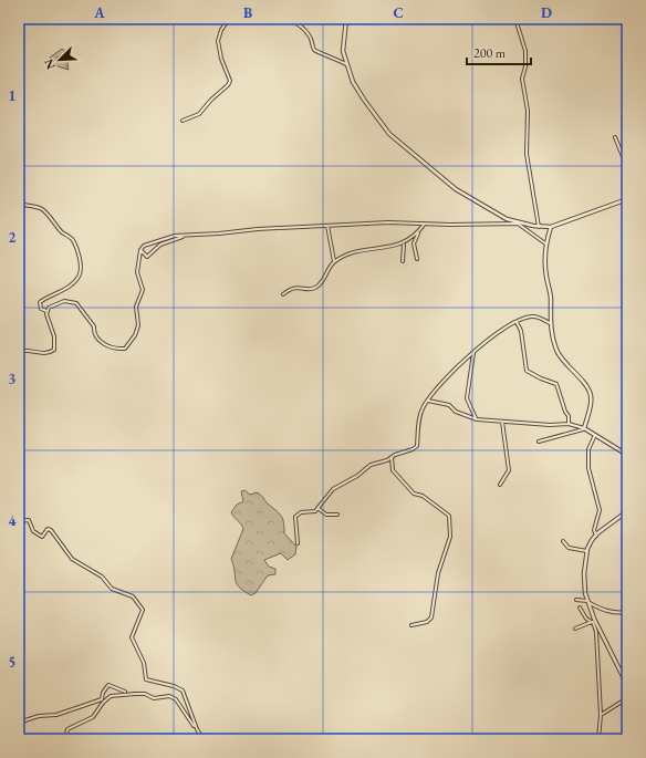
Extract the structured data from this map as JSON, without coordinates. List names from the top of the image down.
{
  "scale_bar": "200 m",
  "north": "bottom left",
  "grid": {
    "columns": [
      "A",
      "B",
      "C",
      "D"
    ],
    "rows": [
      "1",
      "2",
      "3",
      "4",
      "5"
    ]
  }
}
